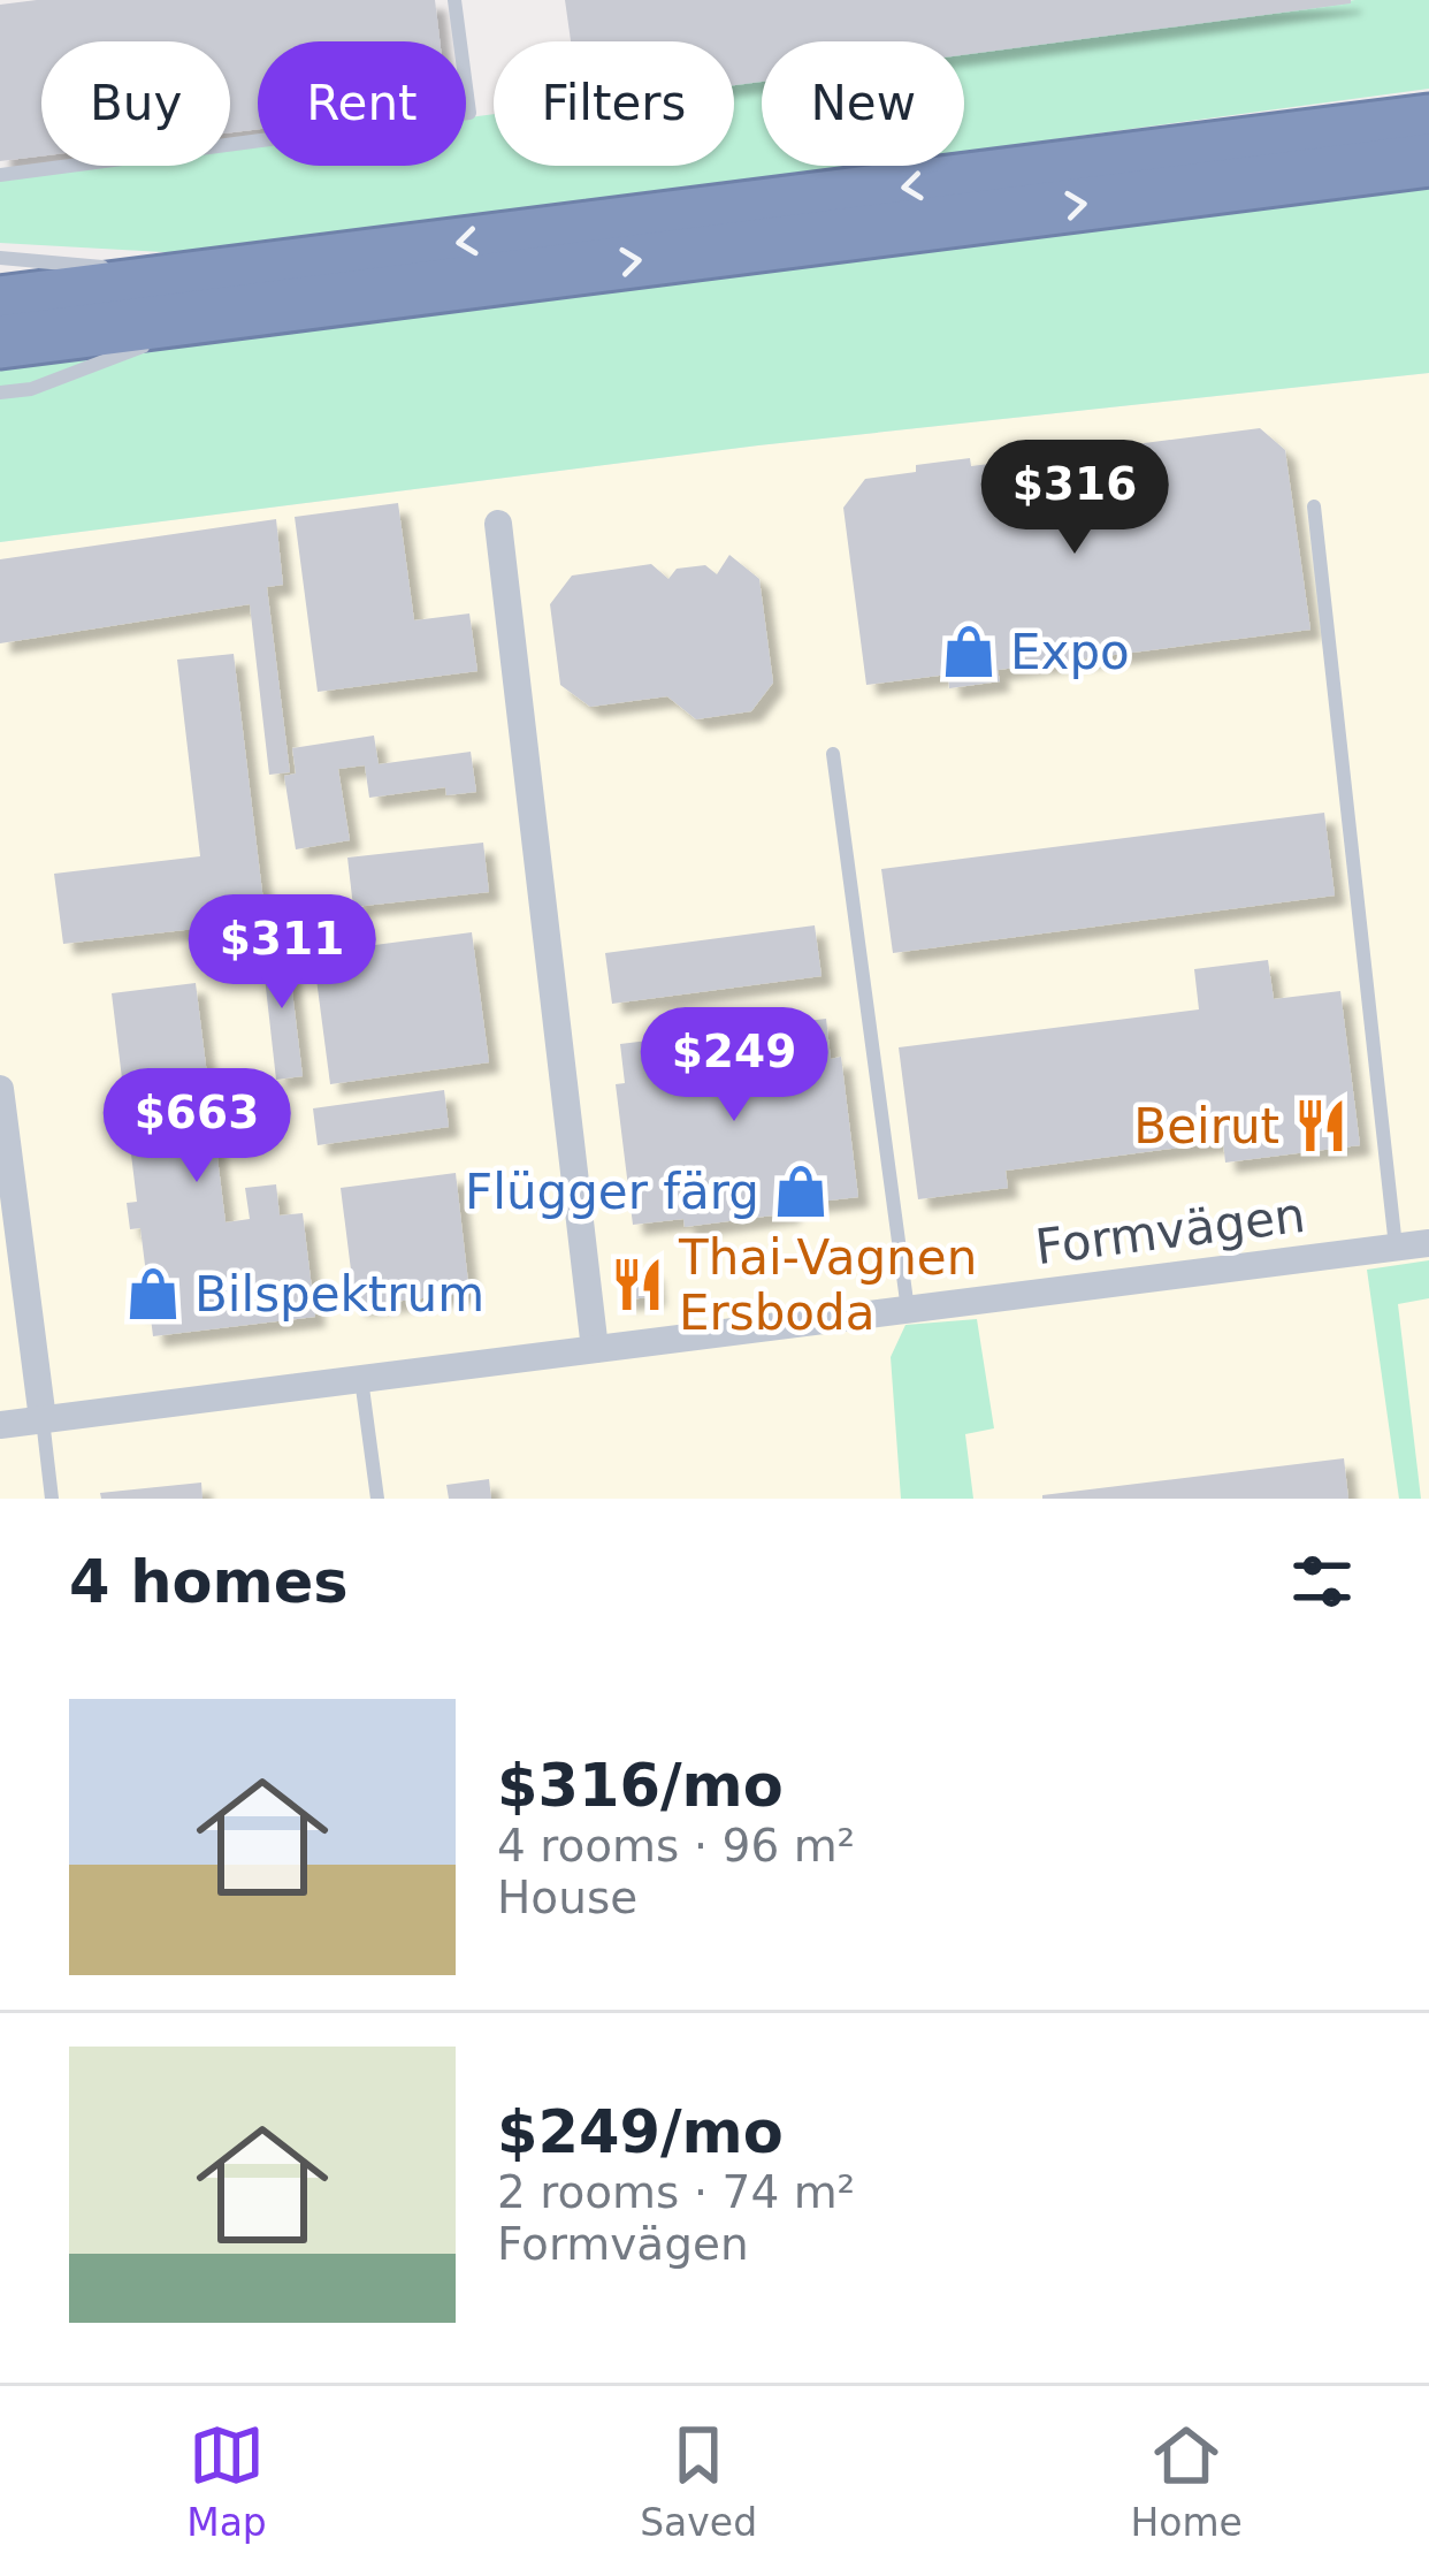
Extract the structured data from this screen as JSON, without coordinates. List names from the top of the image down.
{
  "streets": {
    "street": ["Formvägen"]
  },
  "places": {
    "shop": ["Expo", "Flügger färg", "Bilspektrum"],
    "restaurant": ["Beirut", "Thai-Vagnen Ersboda"]
  },
  "page": {
    "chip": [
      "Buy",
      "Rent",
      "Filters",
      "New"
    ],
    "price": [
      "$316",
      "$311",
      "$249",
      "$663"
    ],
    "heading": "4 homes",
    "list": [
      {
        "name": "$316/mo",
        "note": "4 rooms · 96 m² · House"
      },
      {
        "name": "$249/mo",
        "note": "2 rooms · 74 m² · Formvägen"
      }
    ],
    "tabs": ["Map", "Saved", "Home"]
  }
}
